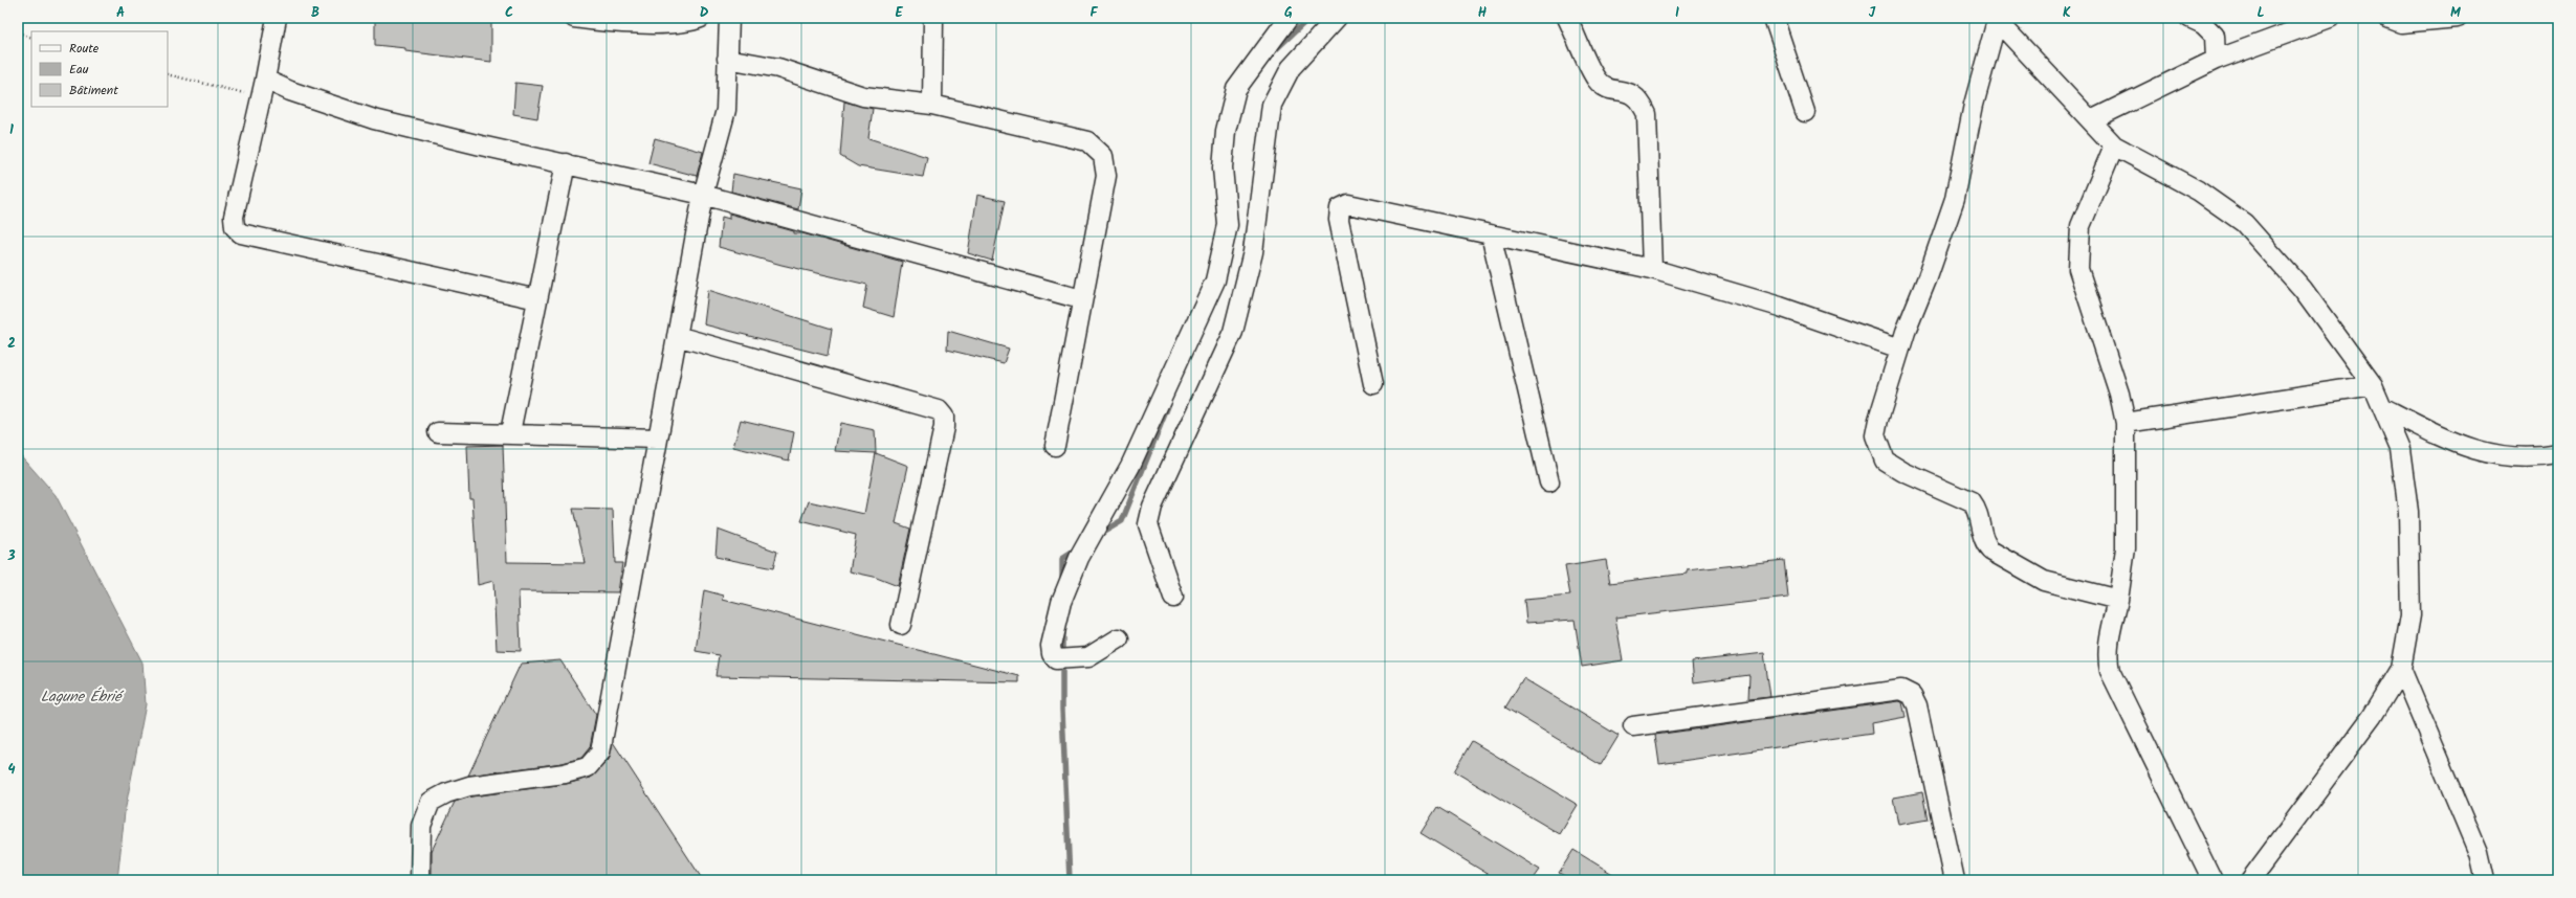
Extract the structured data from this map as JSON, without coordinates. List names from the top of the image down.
{
  "water": ["Lagune Ébrié"],
  "legend": ["Route", "Eau", "Bâtiment"],
  "grid": {
    "columns": [
      "A",
      "B",
      "C",
      "D",
      "E",
      "F",
      "G",
      "H",
      "I",
      "J",
      "K",
      "L",
      "M"
    ],
    "rows": [
      "1",
      "2",
      "3",
      "4"
    ]
  }
}
